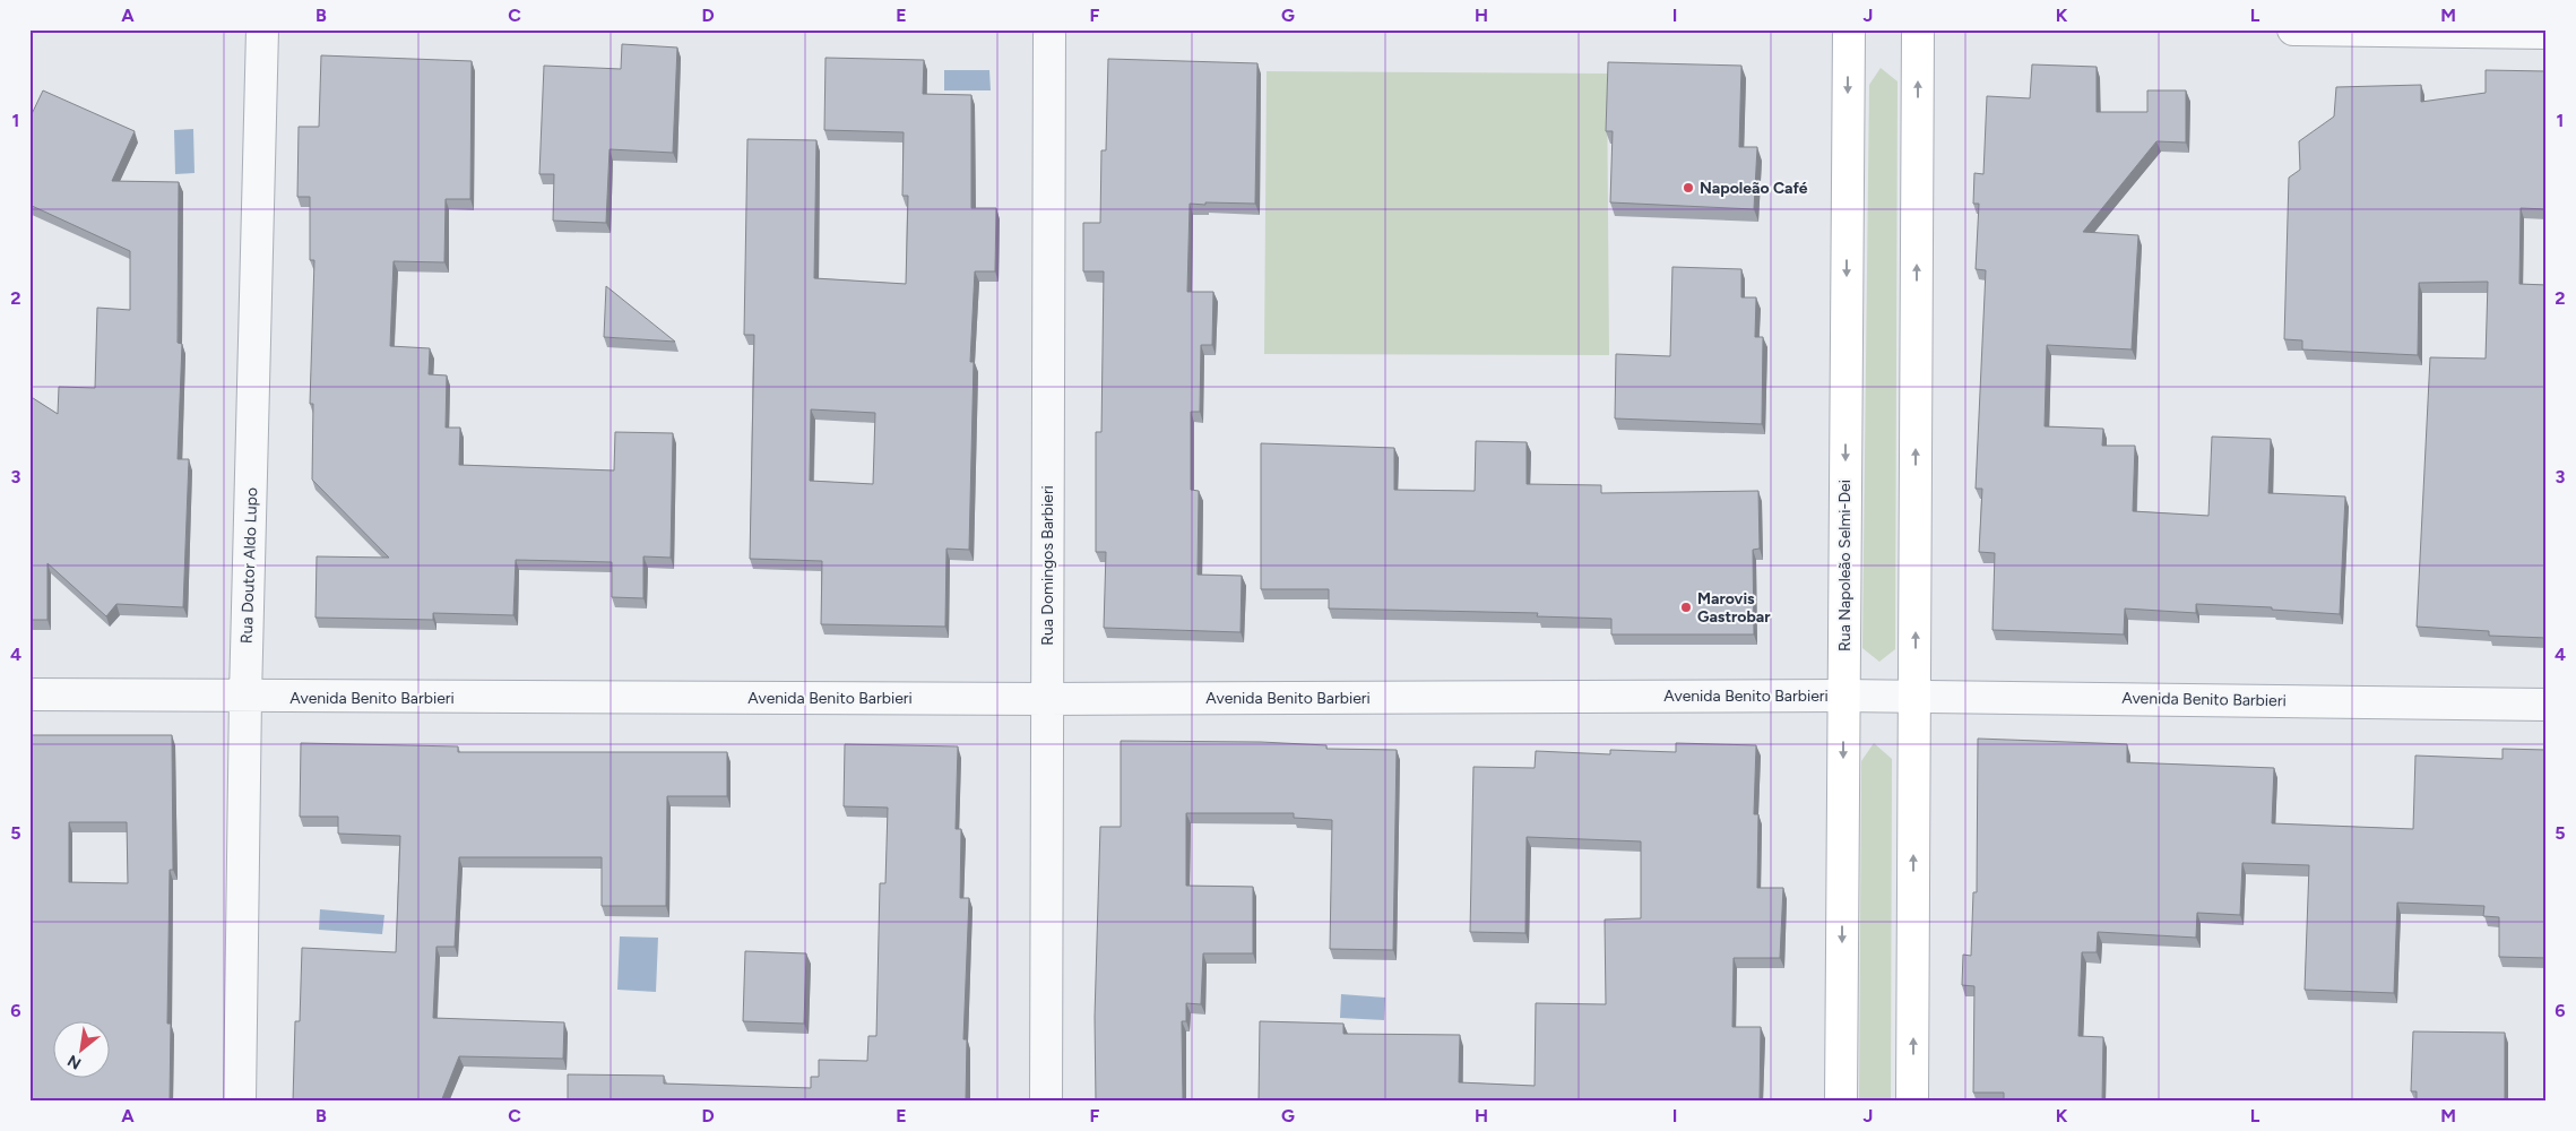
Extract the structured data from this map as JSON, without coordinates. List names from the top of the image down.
{
  "streets": {
    "main road": ["Rua Napoleão Selmi-Dei"],
    "street": ["Rua Doutor Aldo Lupo", "Rua Domingos Barbieri", "Avenida Benito Barbieri"]
  },
  "crossings": [
    ["Rua Doutor Aldo Lupo", "Avenida Benito Barbieri"],
    ["Rua Domingos Barbieri", "Avenida Benito Barbieri"],
    ["Rua Napoleão Selmi-Dei", "Avenida Benito Barbieri"]
  ],
  "places": ["Napoleão Café", "Marovis Gastrobar"],
  "north": "bottom left",
  "grid": {
    "columns": [
      "A",
      "B",
      "C",
      "D",
      "E",
      "F",
      "G",
      "H",
      "I",
      "J",
      "K",
      "L",
      "M"
    ],
    "rows": [
      "1",
      "2",
      "3",
      "4",
      "5",
      "6"
    ]
  }
}
